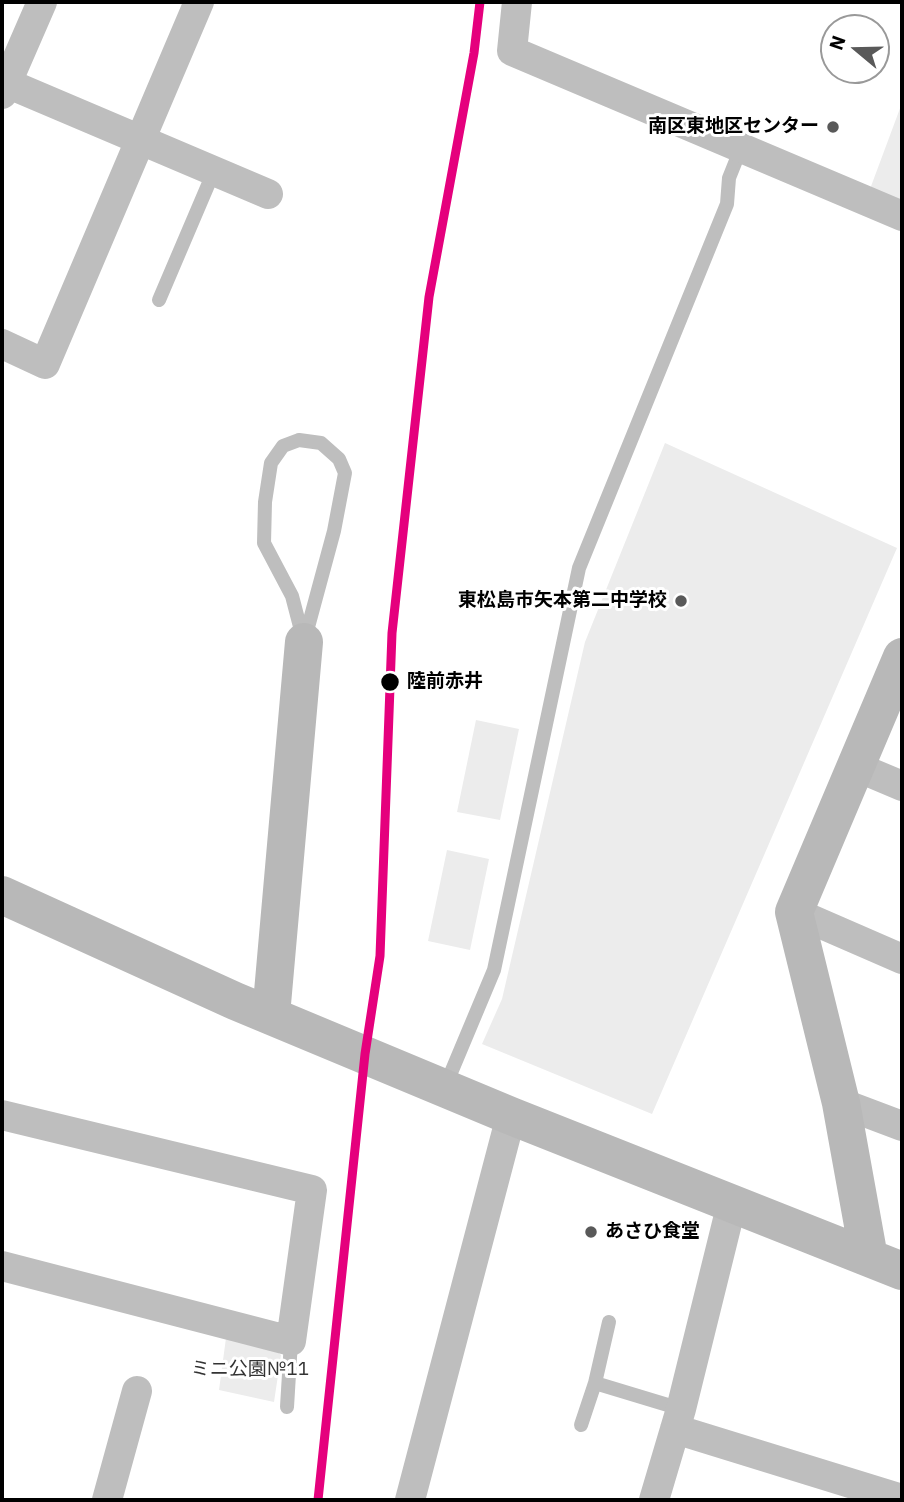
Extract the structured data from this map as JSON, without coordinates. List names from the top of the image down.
{
  "parks": ["ミニ公園№11"],
  "places": [
    "南区東地区センター",
    "東松島市矢本第二中学校",
    "陸前赤井",
    "あさひ食堂"
  ],
  "north": "left"
}
